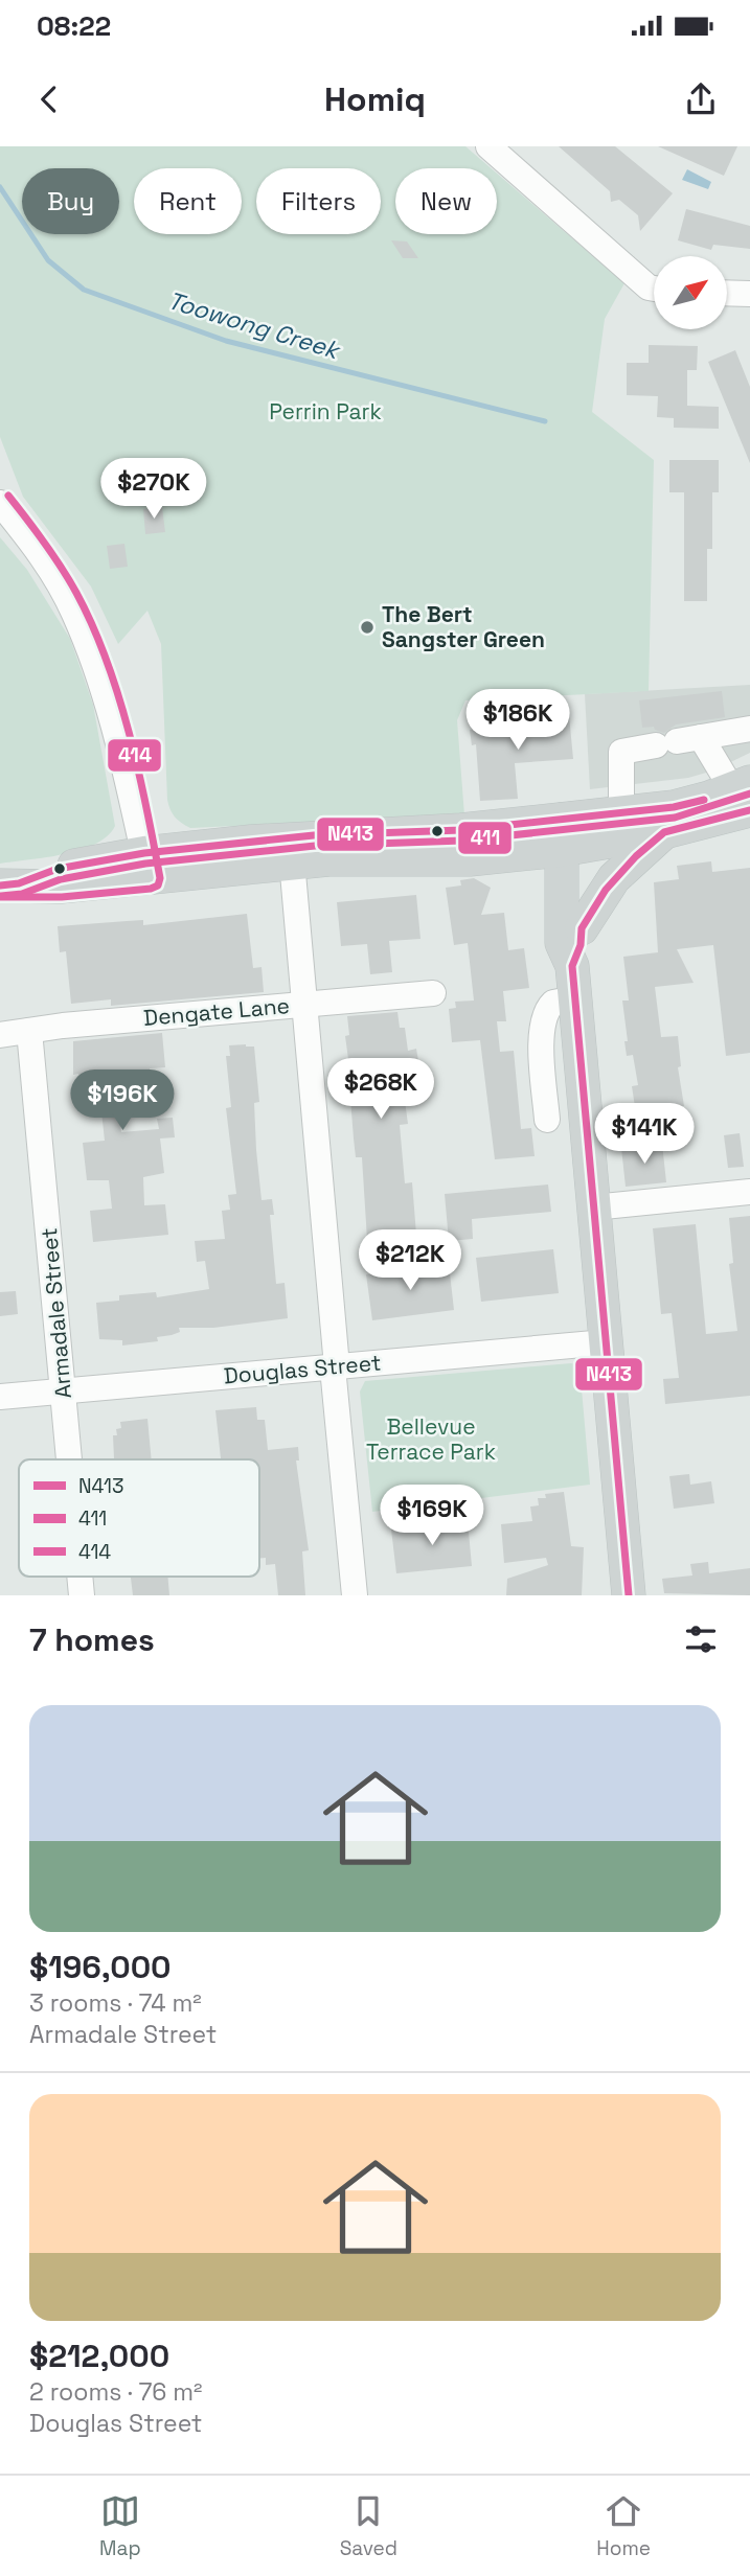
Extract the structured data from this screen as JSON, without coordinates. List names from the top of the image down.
{
  "streets": {
    "street": ["Dengate Lane", "Armadale Street", "Douglas Street"]
  },
  "crossings": [
    ["Dengate Lane", "Armadale Street"],
    ["Armadale Street", "Douglas Street"]
  ],
  "water": ["Toowong Creek"],
  "parks": ["Perrin Park", "Bellevue Terrace Park"],
  "places": ["The Bert Sangster Green"],
  "lines": ["transit line 414", "transit line 411", "transit line N413"],
  "legend": ["N413", "411", "414"],
  "north": "top right",
  "page": {
    "status": "08:22",
    "header": "Homiq",
    "chip": [
      "Buy",
      "Rent",
      "Filters",
      "New"
    ],
    "price": [
      "$270K",
      "$186K",
      "$268K",
      "$196K",
      "$141K",
      "$212K",
      "$169K"
    ],
    "heading": "7 homes",
    "list": [
      {
        "name": "$196,000",
        "note": "3 rooms · 74 m² · Armadale Street"
      },
      {
        "name": "$212,000",
        "note": "2 rooms · 76 m² · Douglas Street"
      }
    ],
    "tabs": ["Map", "Saved", "Home"]
  }
}
